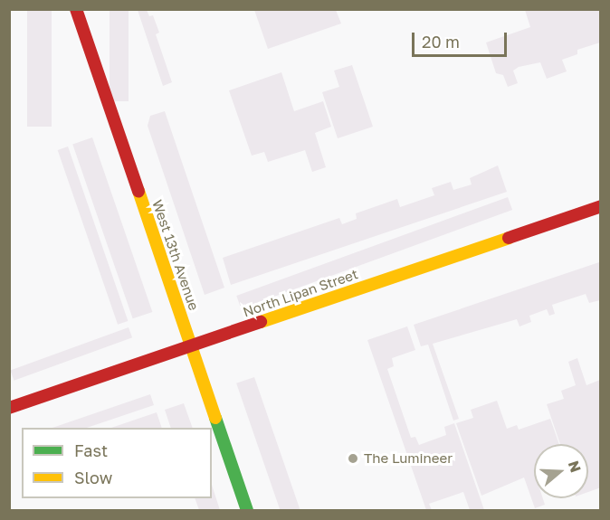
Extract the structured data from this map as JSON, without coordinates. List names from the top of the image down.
{
  "streets": {
    "street": ["West 13th Avenue", "North Lipan Street"]
  },
  "crossings": [
    ["West 13th Avenue", "North Lipan Street"]
  ],
  "places": ["The Lumineer"],
  "legend": ["Fast", "Slow"],
  "scale_bar": "20 m",
  "north": "right"
}
